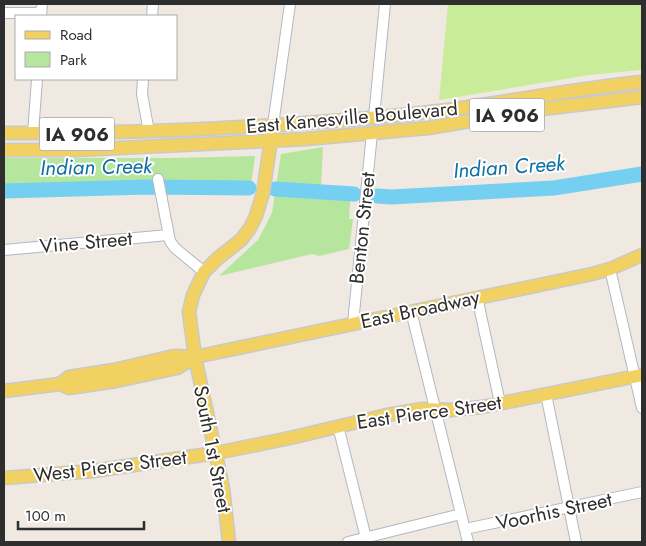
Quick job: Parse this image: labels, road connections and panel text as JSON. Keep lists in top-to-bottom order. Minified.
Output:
{"streets":{"main road":["IA 906","East Kanesville Boulevard","East Broadway","East Pierce Street","South 1st Street","West Pierce Street"],"street":["Benton Street","Vine Street","Voorhis Street"]},"crossings":[["IA 906","East Kanesville Boulevard"],["East Kanesville Boulevard","Benton Street"],["Benton Street","East Broadway"],["East Broadway","South 1st Street"],["East Pierce Street","South 1st Street"],["East Pierce Street","West Pierce Street"],["South 1st Street","West Pierce Street"]],"water":["Indian Creek"],"legend":["Road","Park"],"scale_bar":"100 m"}
